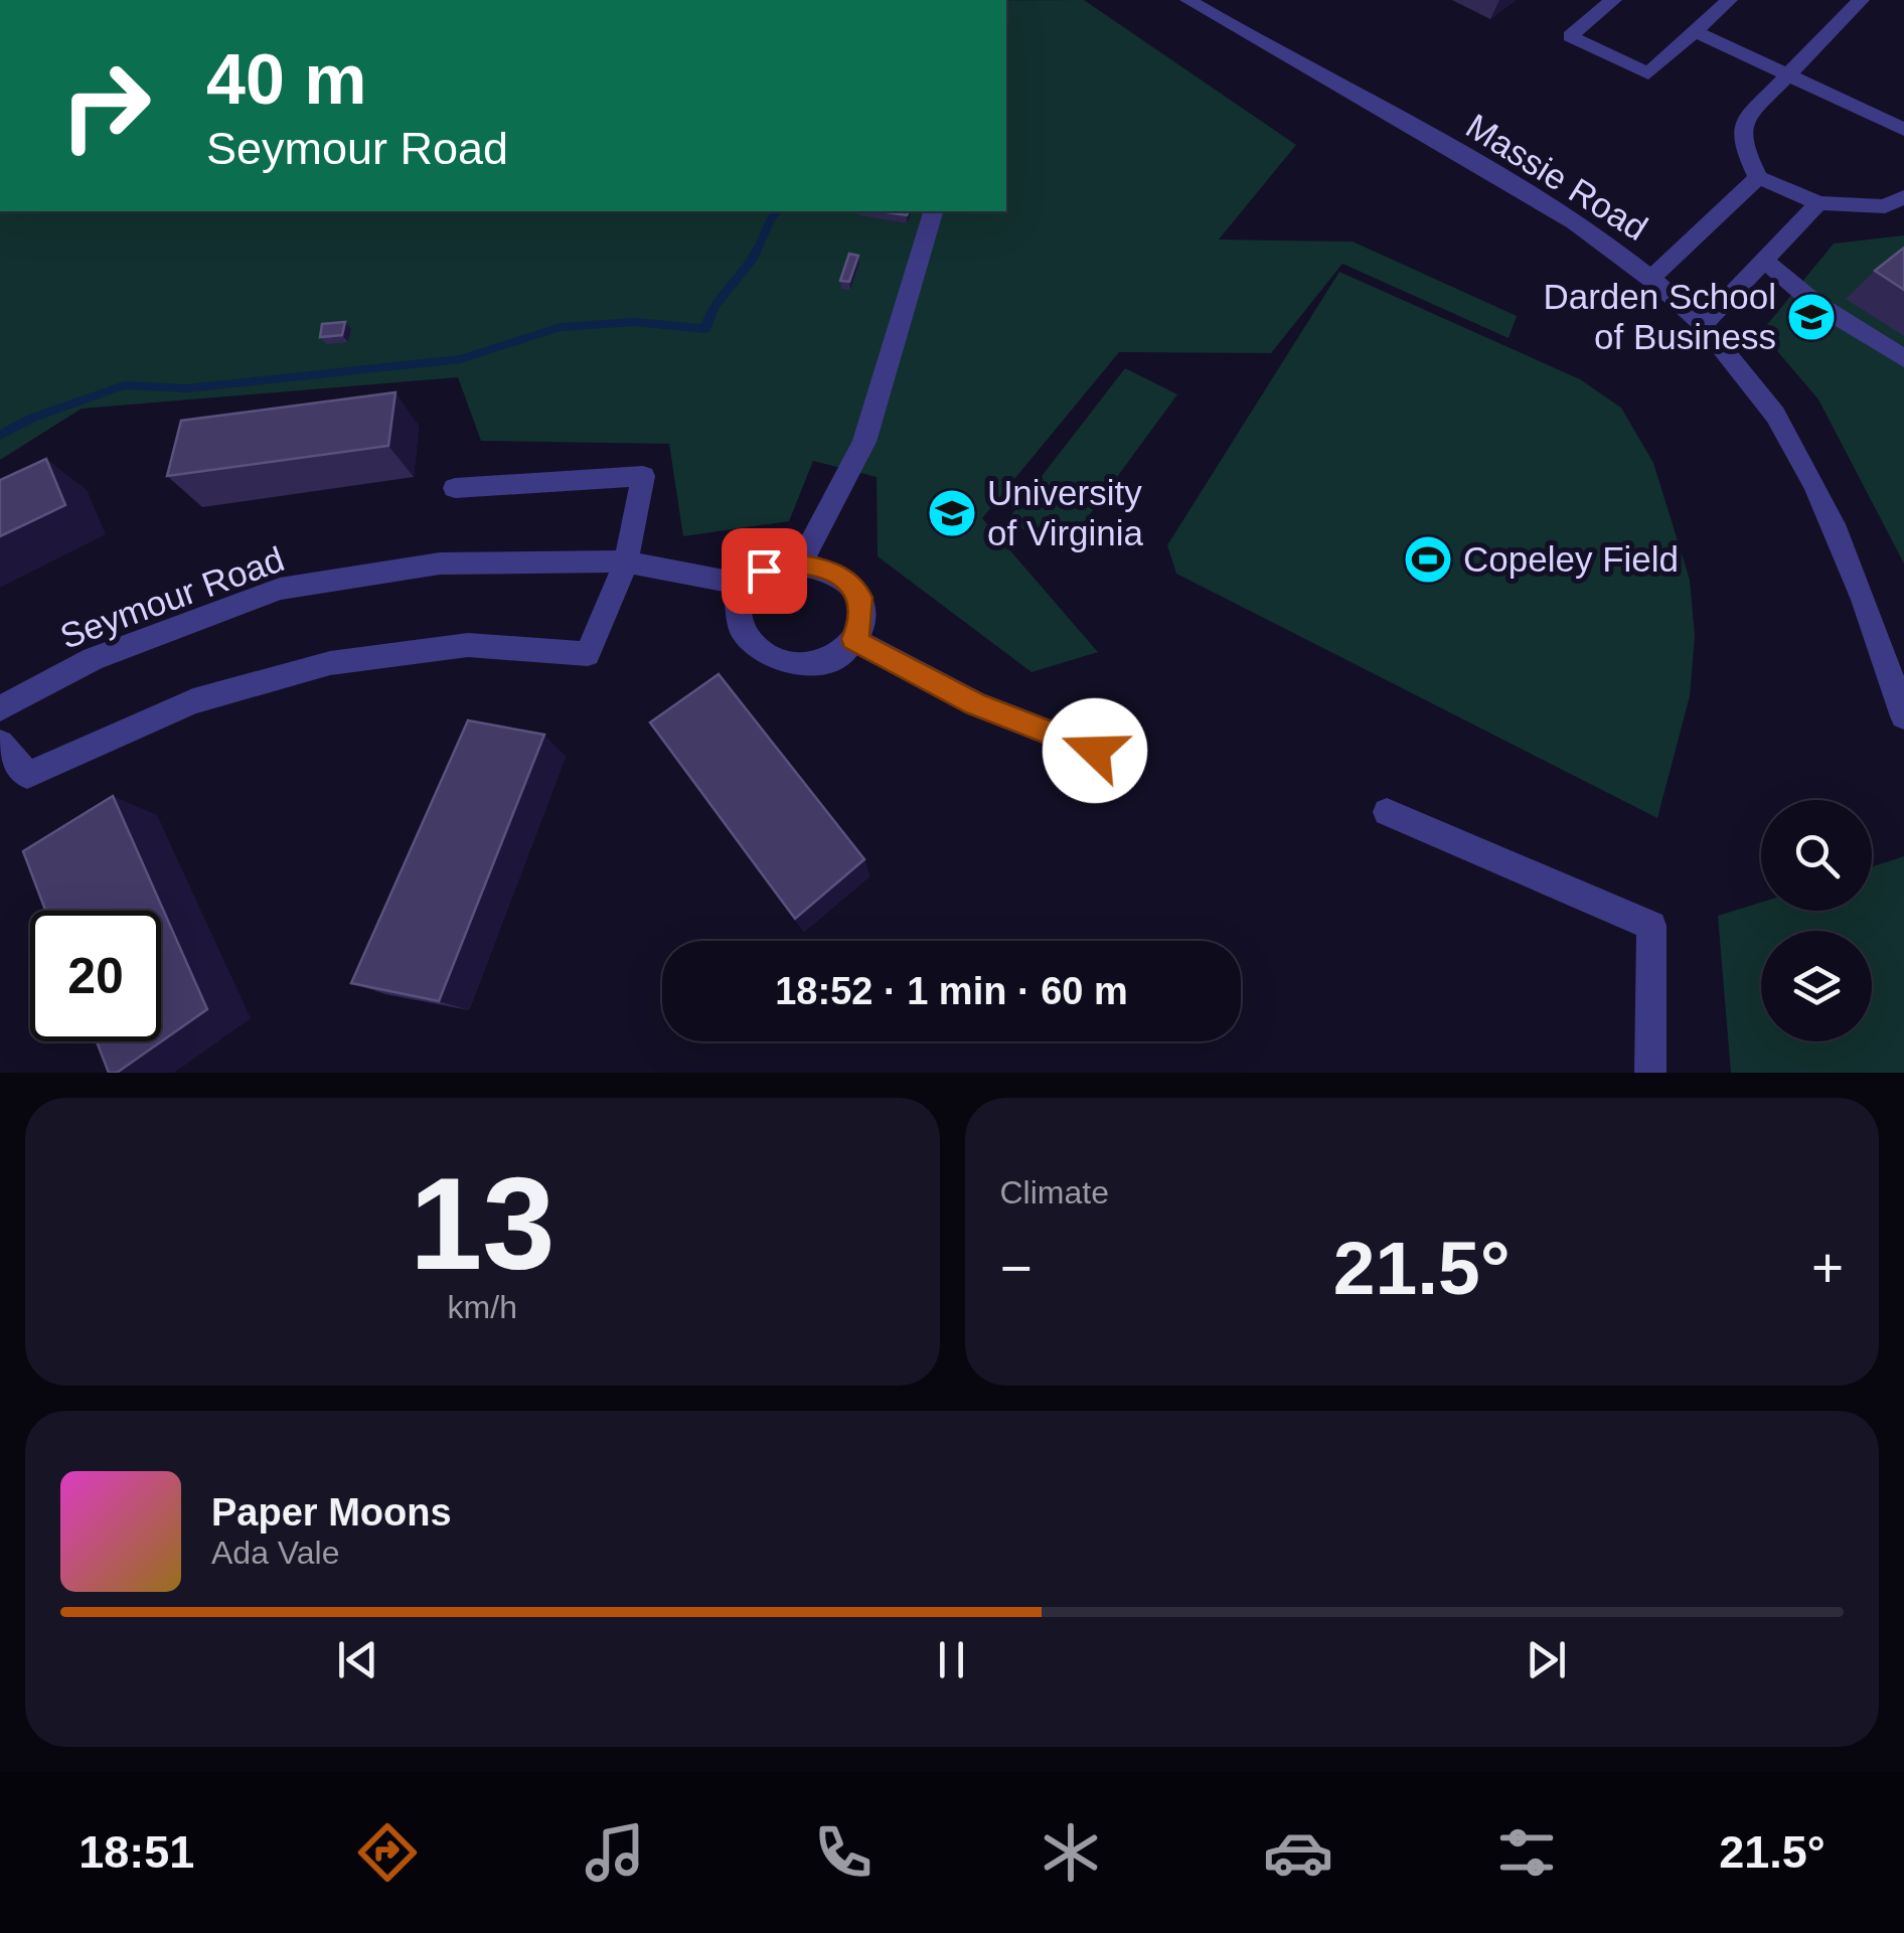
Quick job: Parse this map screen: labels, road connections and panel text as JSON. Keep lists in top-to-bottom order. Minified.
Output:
{"streets":{"street":["Massie Road","Seymour Road"]},"places":{"school or university":["Darden School of Business","University of Virginia"],"sports":["Copeley Field"]},"page":{"turn":["40 m","Seymour Road"],"limit":"20","trip":"18:52 · 1 min · 60 m","tile":[["13","km/h"],"Climate"],"heat":["−","21.5°","+"],"song":["Paper Moons","Ada Vale"],"tabs":["18:51","21.5°"]}}
